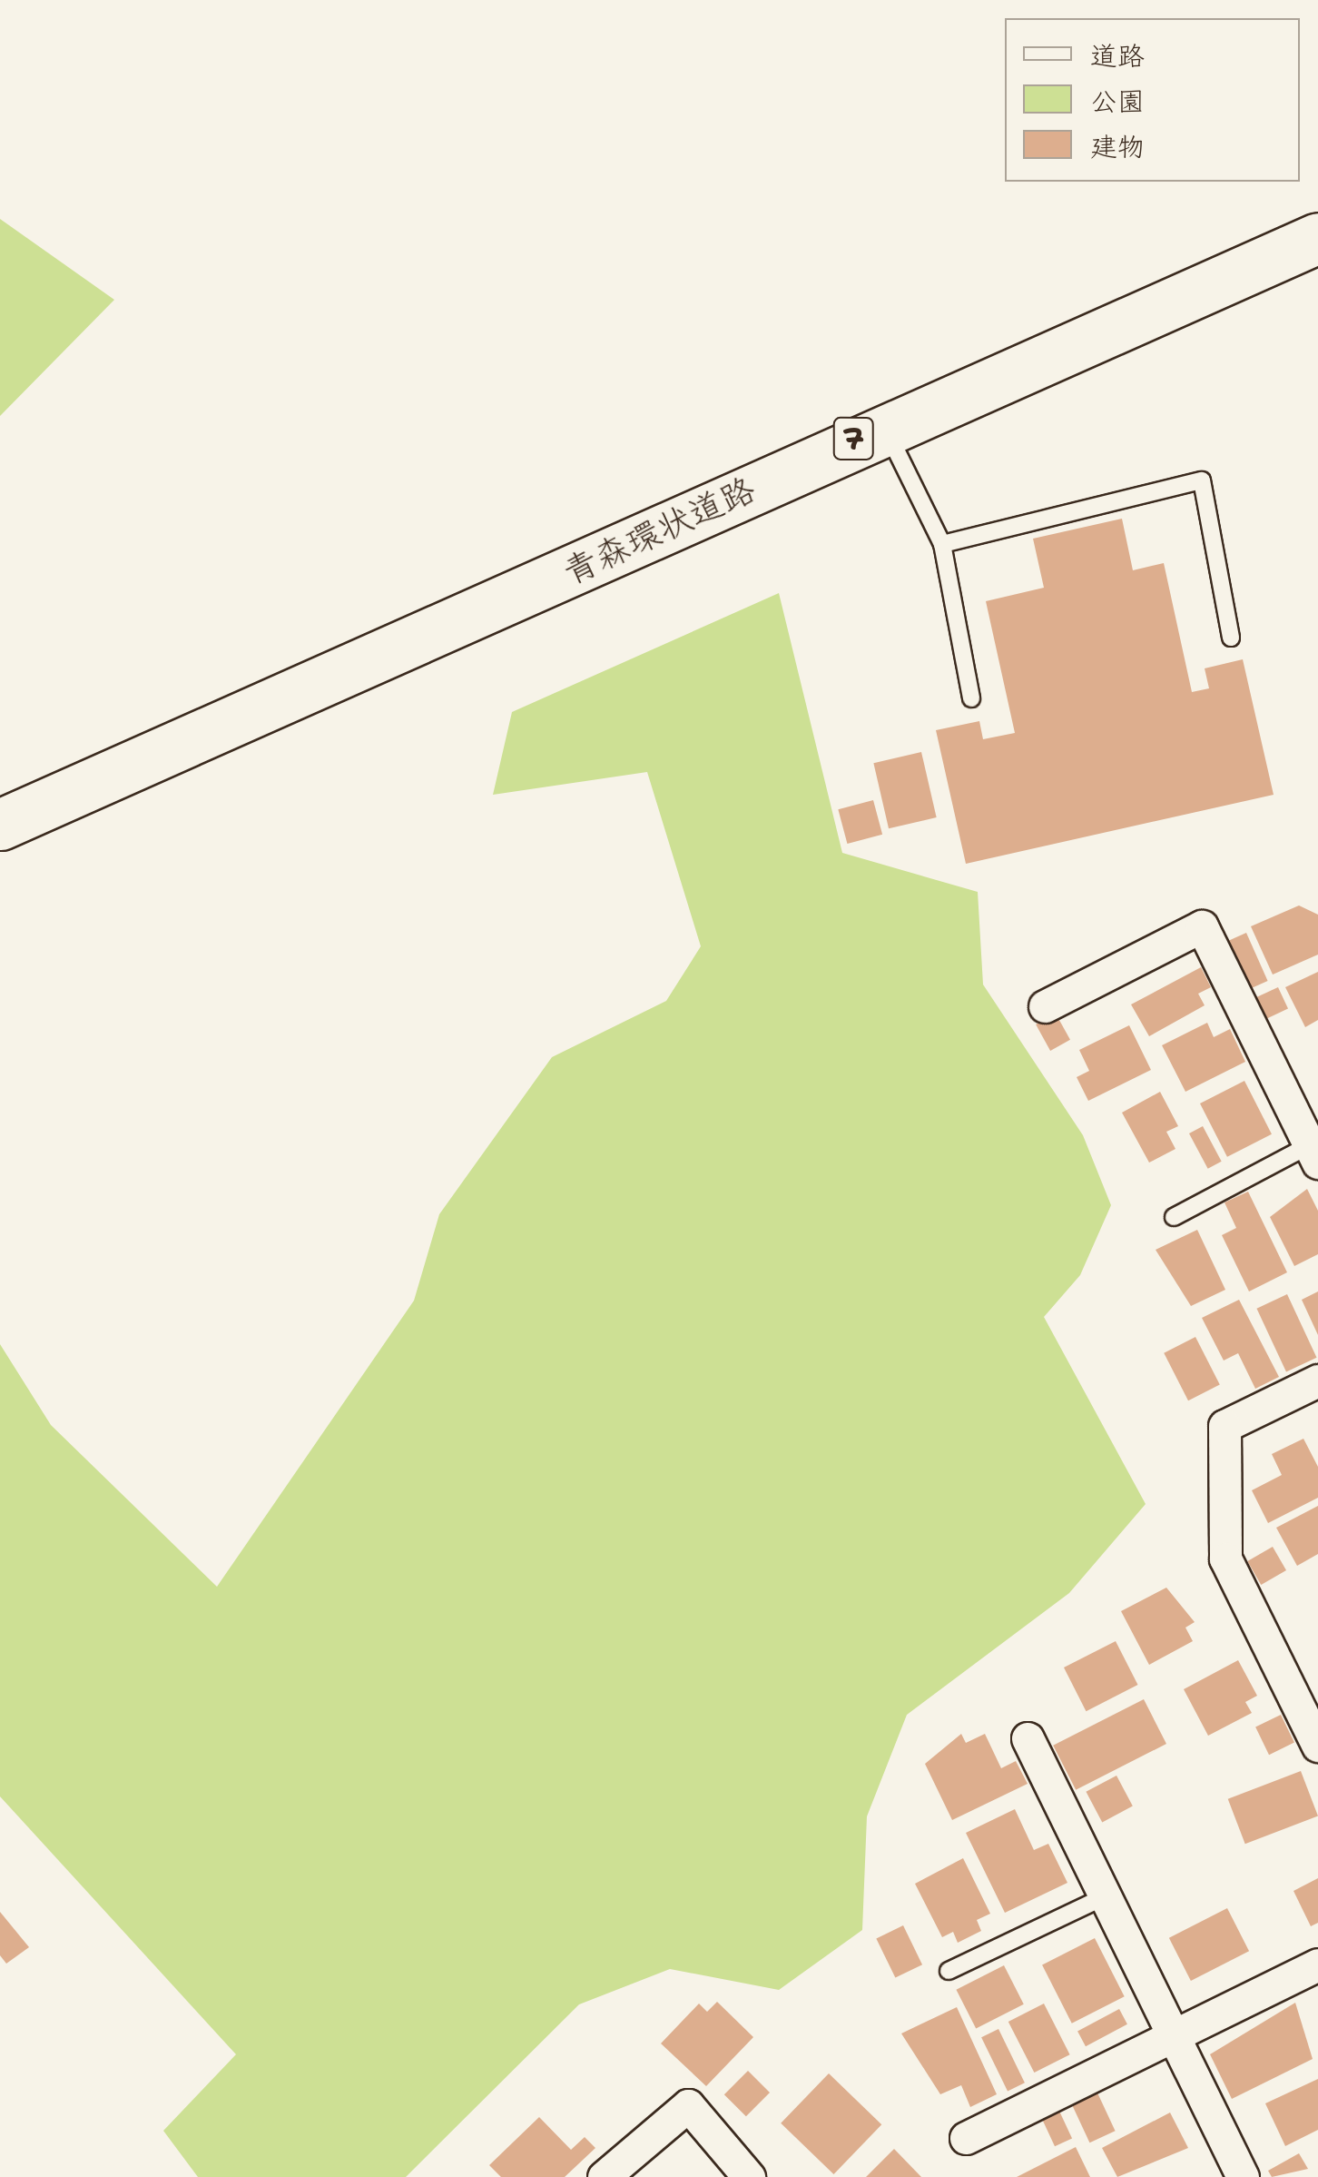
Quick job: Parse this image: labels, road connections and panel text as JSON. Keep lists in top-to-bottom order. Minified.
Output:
{"streets":{"highway":["7","青森環状道路"]},"legend":["道路","公園","建物"]}
